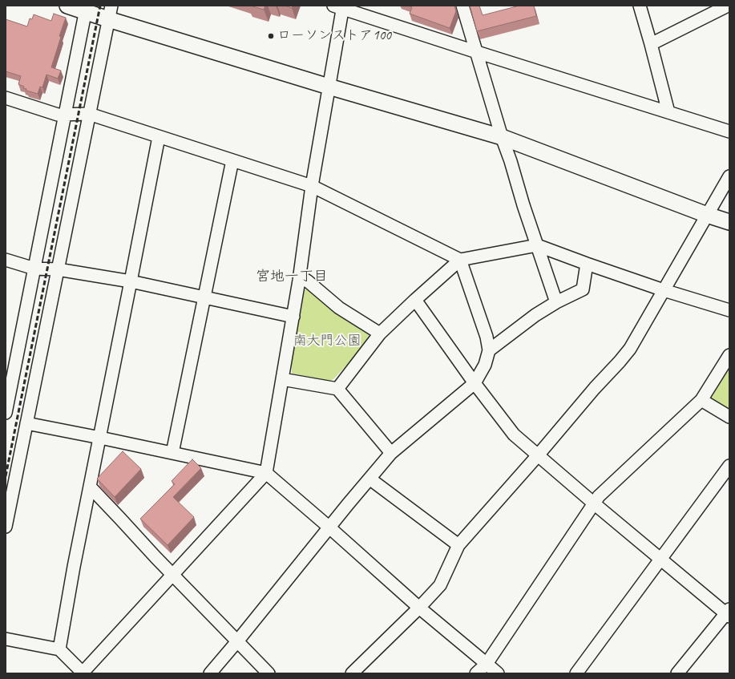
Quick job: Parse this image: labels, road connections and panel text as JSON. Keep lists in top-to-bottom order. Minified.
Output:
{"districts":["宮地一丁目"],"parks":["南大門公園"],"places":["ローソンストア100"]}
